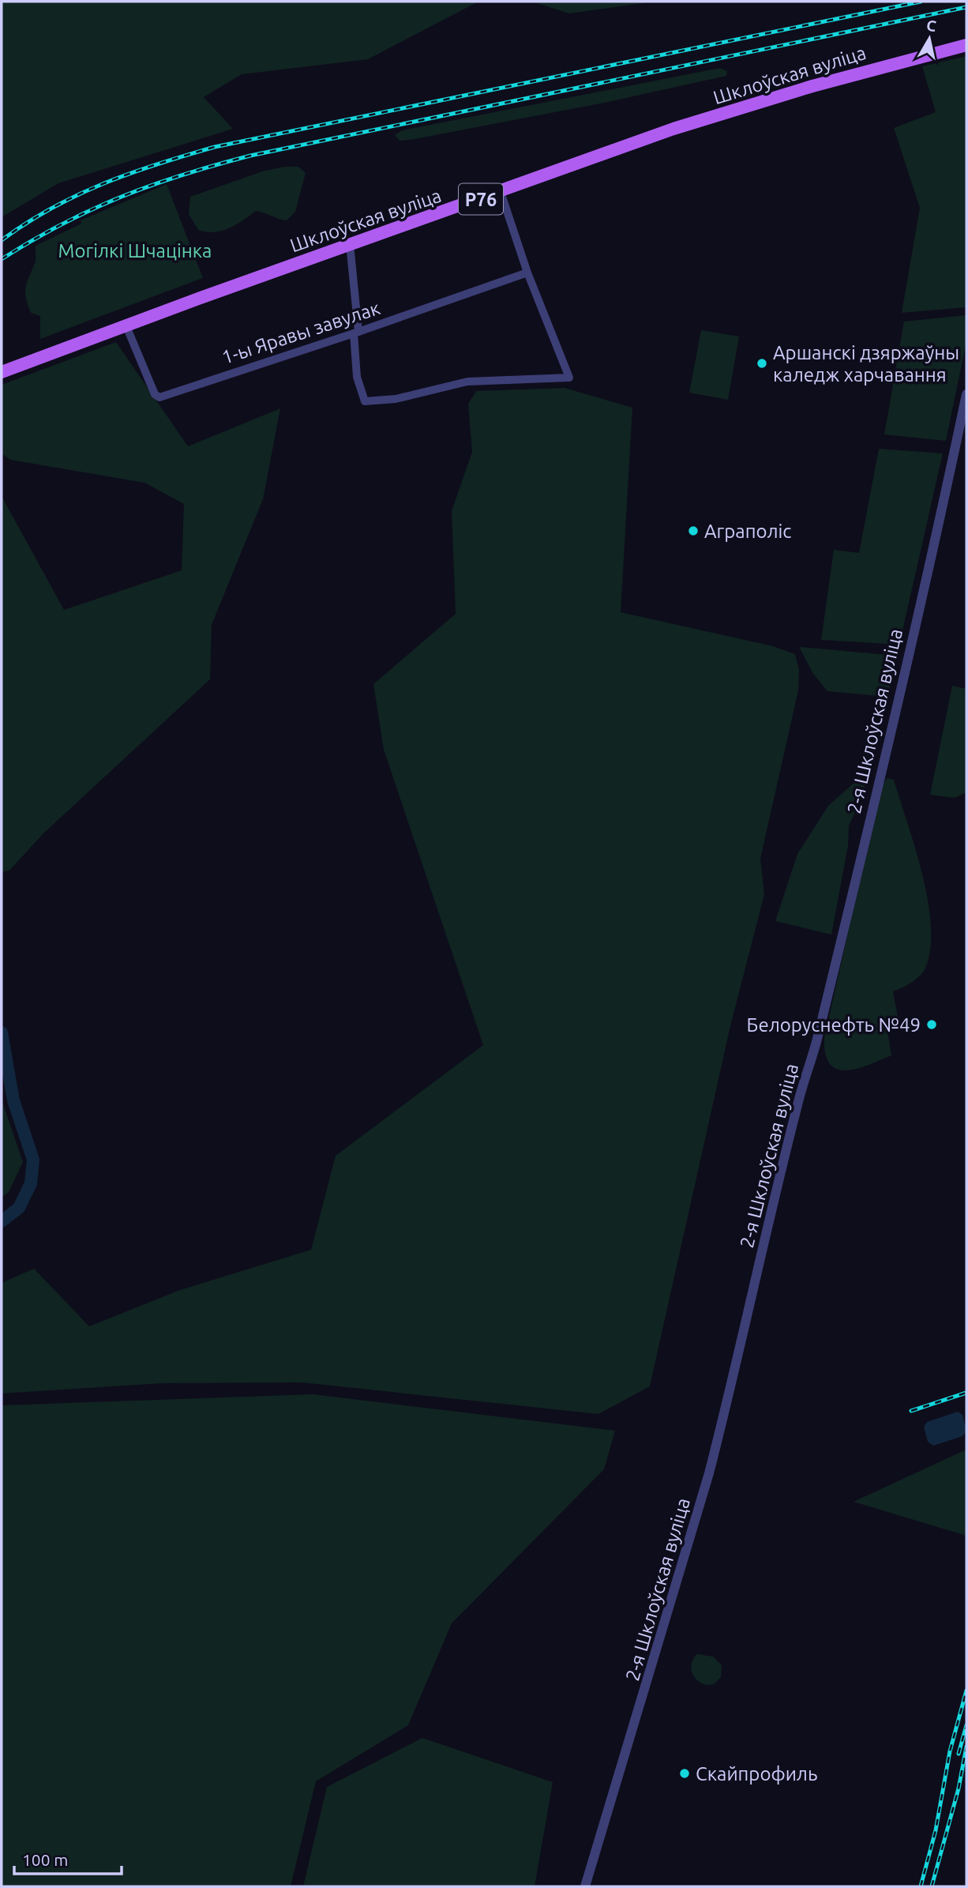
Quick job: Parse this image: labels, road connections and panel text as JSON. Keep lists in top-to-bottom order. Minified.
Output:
{"streets":{"main road":["Шклоўская вуліца","Р76"],"street":["1-ы Яравы завулак","2-я Шклоўская вуліца"]},"crossings":[["Шклоўская вуліца","1-ы Яравы завулак"]],"parks":["Могілкі Шчацінка"],"places":["Аршанскі дзяржаўны каледж харчавання","Аграполіс","Белоруснефть №49","Скайпрофиль"],"scale_bar":"100 m","north":"top"}
